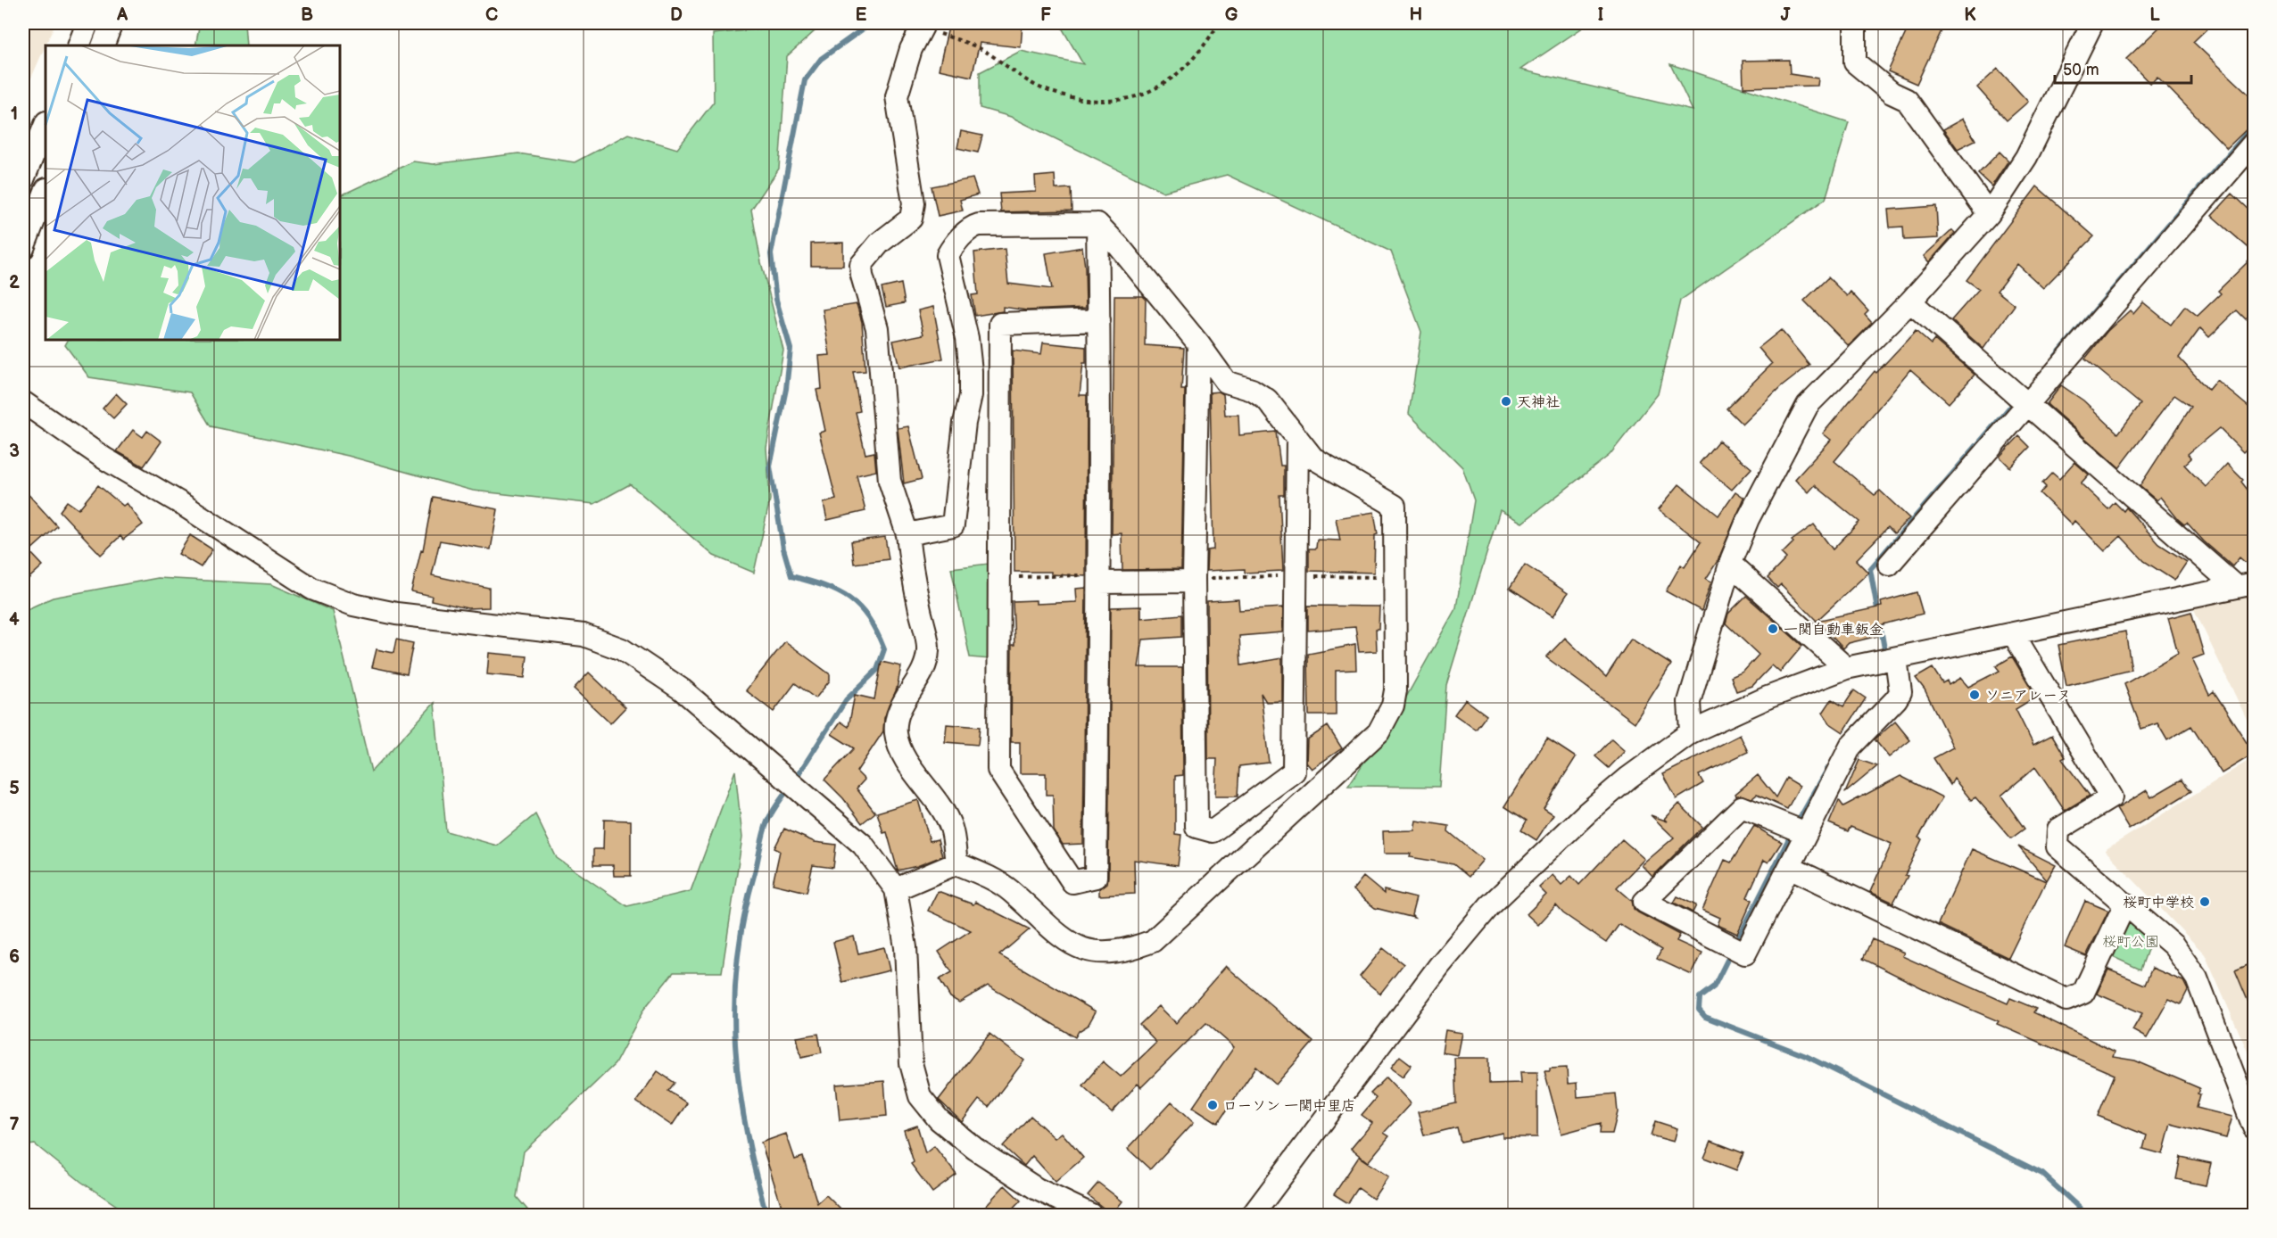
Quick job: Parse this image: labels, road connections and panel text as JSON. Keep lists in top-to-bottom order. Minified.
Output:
{"parks":["桜町公園"],"places":["天神社","一関自動車鈑金","ソニアレーヌ","桜町中学校","ローソン 一関中里店"],"scale_bar":"50 m","grid":{"columns":["A","B","C","D","E","F","G","H","I","J","K","L"],"rows":["1","2","3","4","5","6","7"]}}
